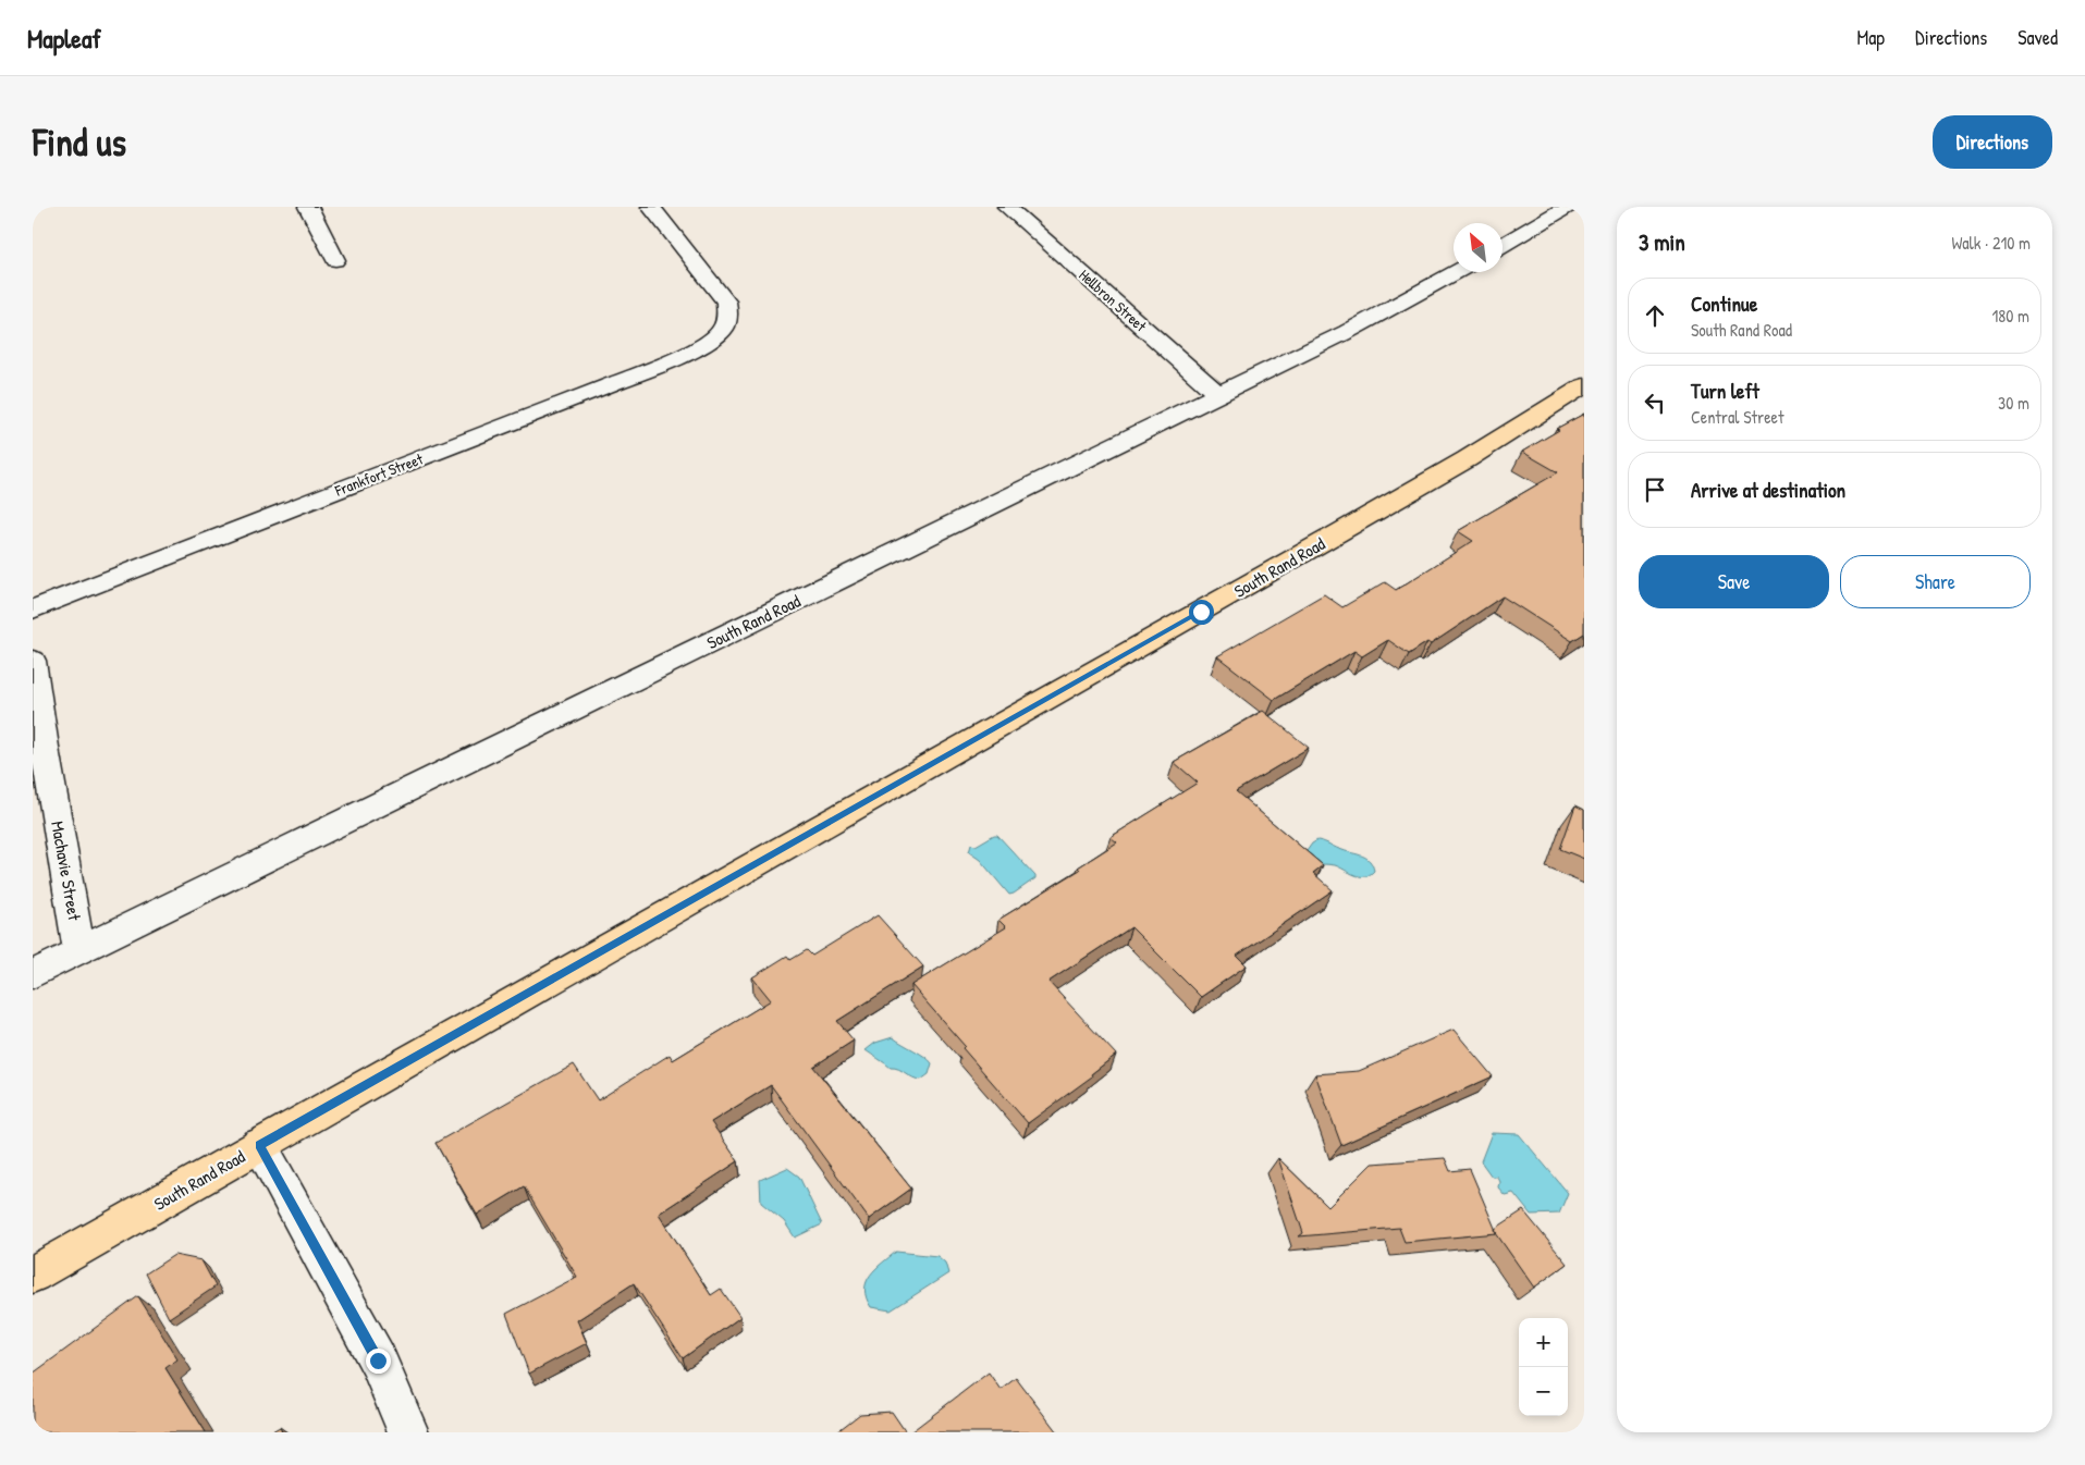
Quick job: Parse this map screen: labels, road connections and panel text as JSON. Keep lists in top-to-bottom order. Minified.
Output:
{"streets":{"main road":["South Rand Road"],"street":["Hellbron Street","Frankfort Street","Machavie Street"]},"crossings":[["Hellbron Street","South Rand Road"],["South Rand Road","Machavie Street"]],"north":"top left","page":{"header":"Mapleaf","nav":["Map","Directions","Saved"],"buttons":["Directions",["Save","Share"]],"title":"Find us","heading":["3 min","Walk · 210 m"],"list":[["Continue","South Rand Road","180 m"],["Turn left","Central Street","30 m"],"Arrive at destination"],"map_buttons":["+","−"]}}
